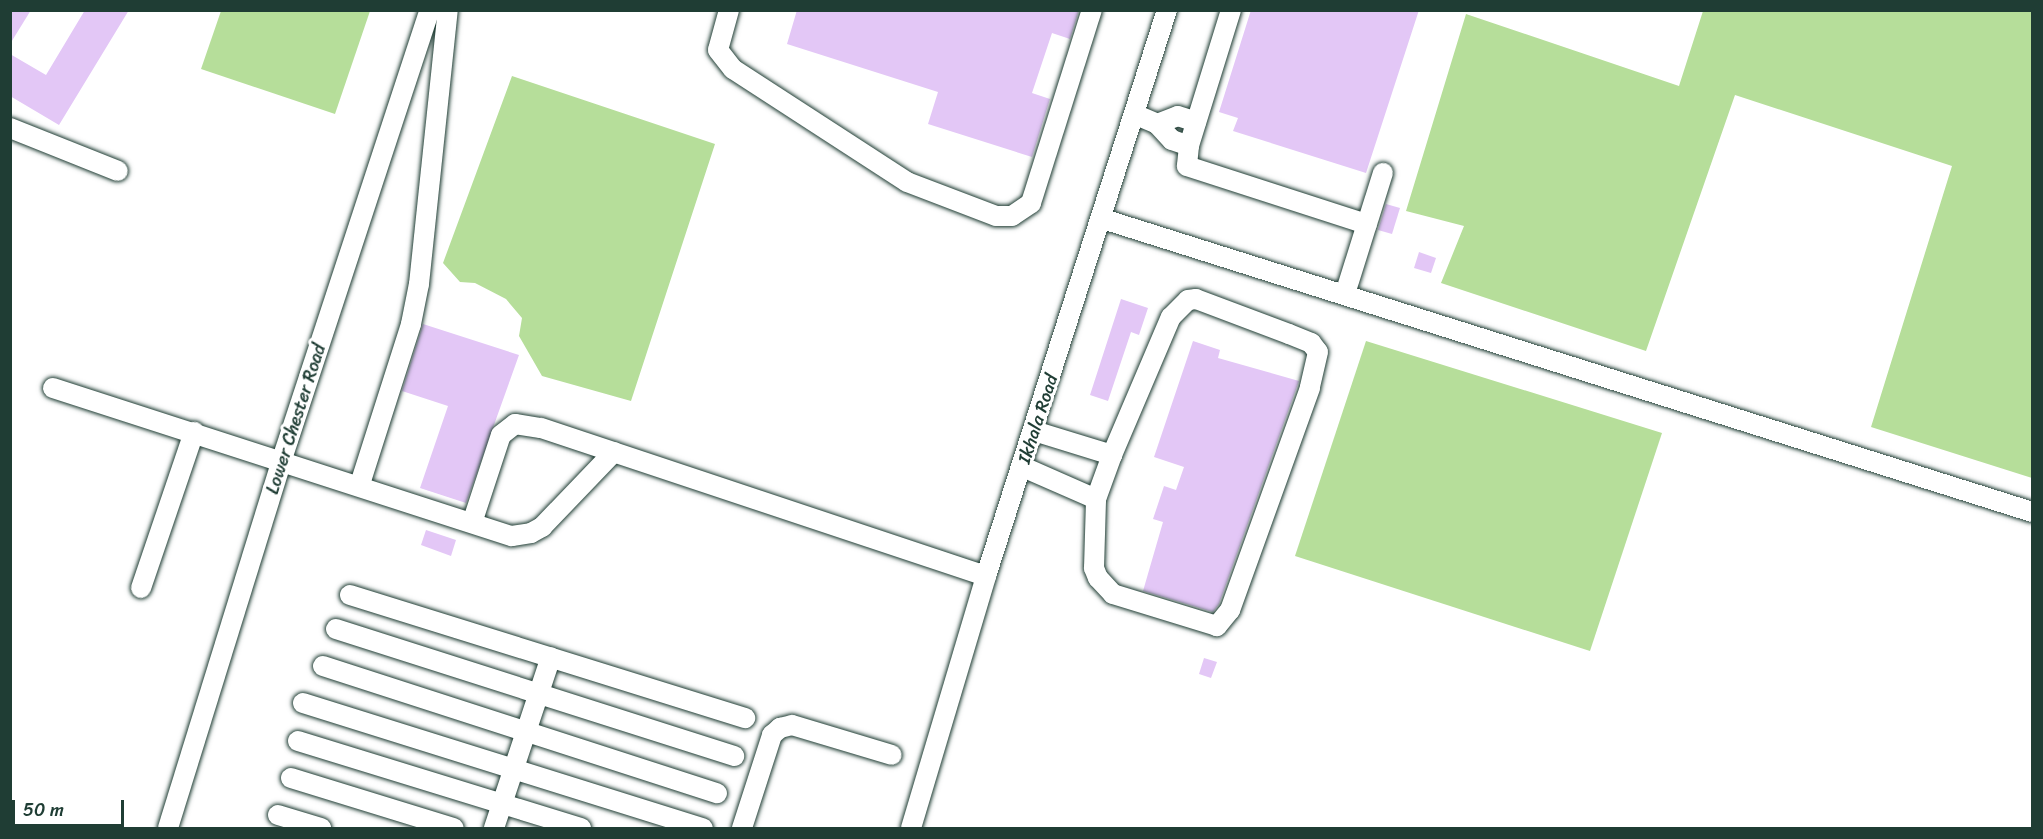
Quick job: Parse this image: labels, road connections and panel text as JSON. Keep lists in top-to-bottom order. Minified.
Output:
{"streets":{"street":["Lower Chester Road","Ikhala Road"]},"scale_bar":"50 m"}
